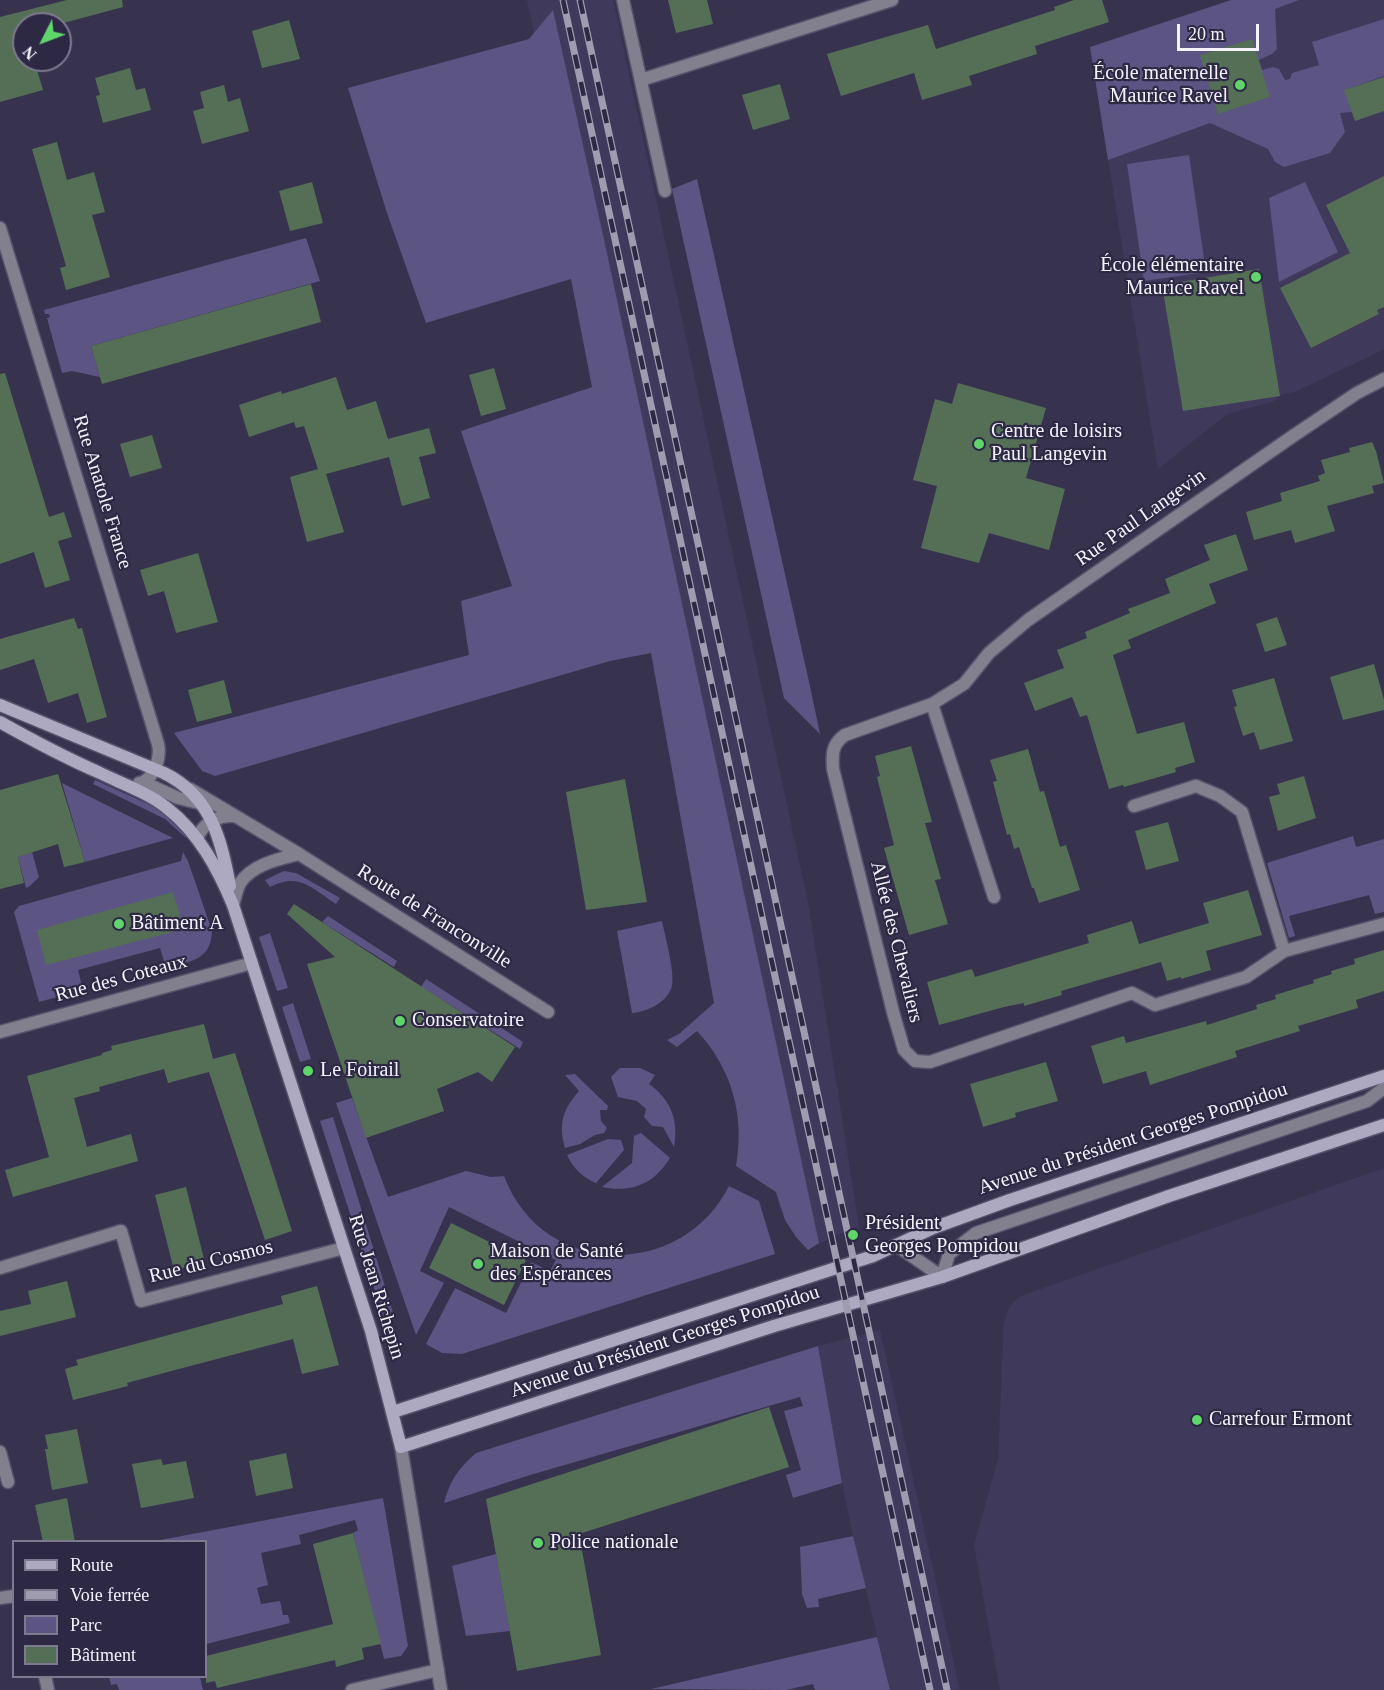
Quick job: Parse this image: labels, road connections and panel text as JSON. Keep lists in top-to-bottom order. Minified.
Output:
{"streets":{"main road":["Route de Franconville","Avenue du Président Georges Pompidou","Rue Jean Richepin"],"street":["Rue Anatole France","Rue Paul Langevin","Allée des Chevaliers","Rue des Coteaux","Rue du Cosmos"]},"crossings":[["Rue Anatole France","Route de Franconville"],["Rue Paul Langevin","Allée des Chevaliers"],["Route de Franconville","Rue Jean Richepin"],["Rue des Coteaux","Rue Jean Richepin"],["Avenue du Président Georges Pompidou","Rue Jean Richepin"],["Rue du Cosmos","Rue Jean Richepin"]],"places":["École maternelle Maurice Ravel","École élémentaire Maurice Ravel","Centre de loisirs Paul Langevin","Bâtiment A","Conservatoire","Le Foirail","Président Georges Pompidou","Maison de Santé des Espérances","Carrefour Ermont","Police nationale"],"legend":["Route","Voie ferrée","Parc","Bâtiment"],"scale_bar":"20 m","north":"bottom left"}
